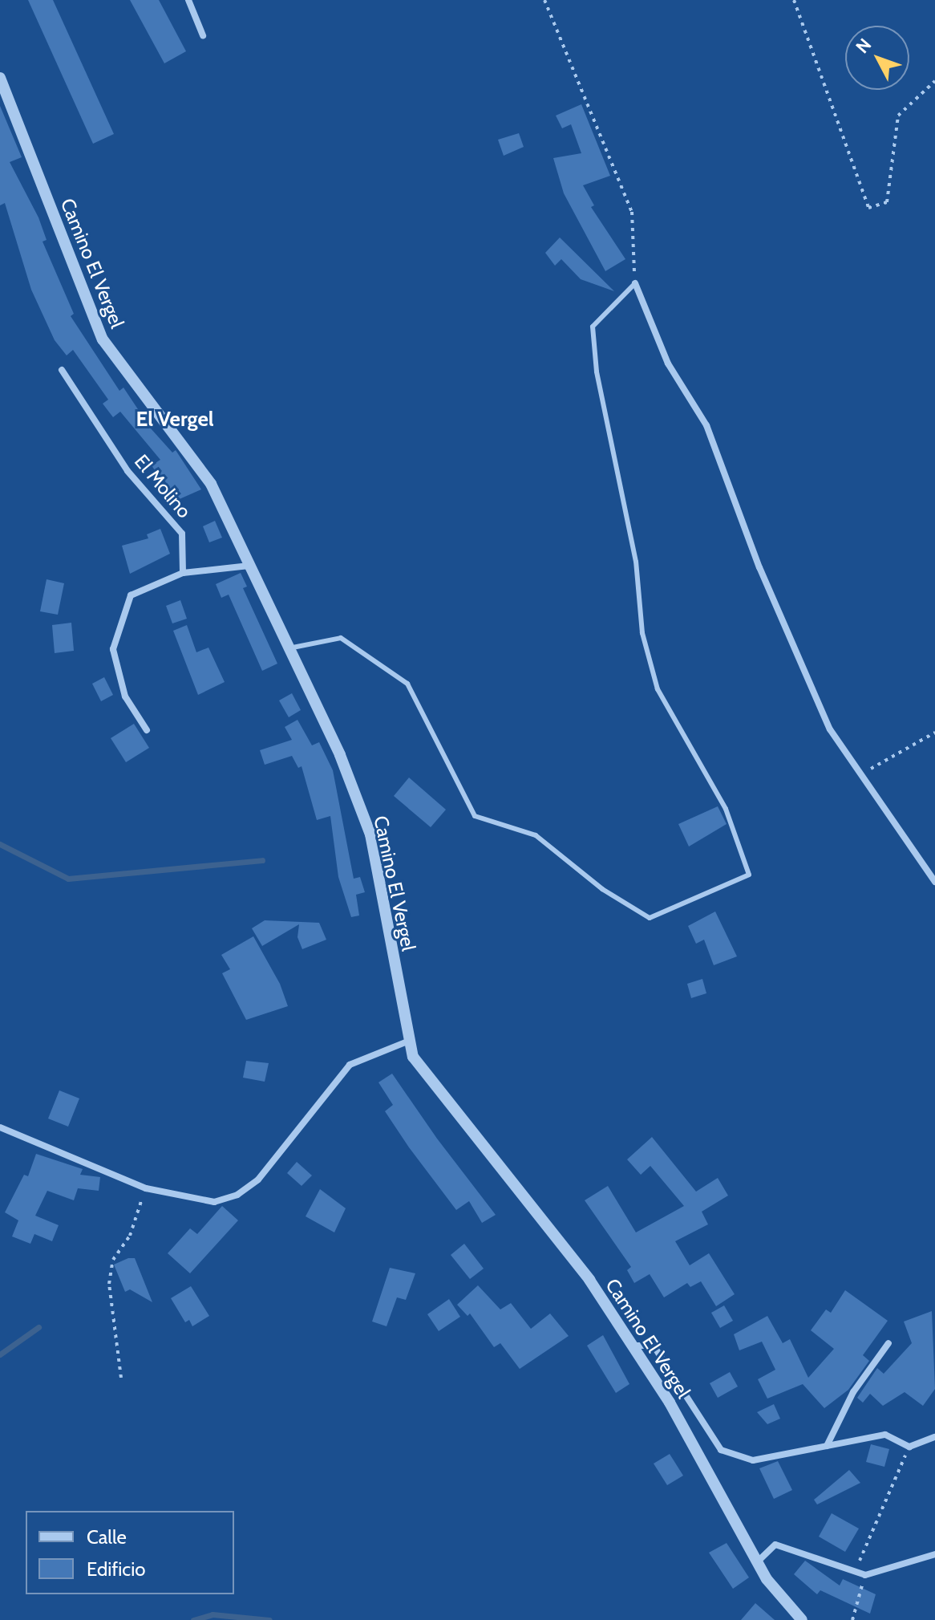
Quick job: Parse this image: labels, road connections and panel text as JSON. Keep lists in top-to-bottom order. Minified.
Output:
{"streets":{"street":["Camino El Vergel","El Molino"]},"districts":["El Vergel"],"legend":["Calle","Edificio"],"north":"top left"}
